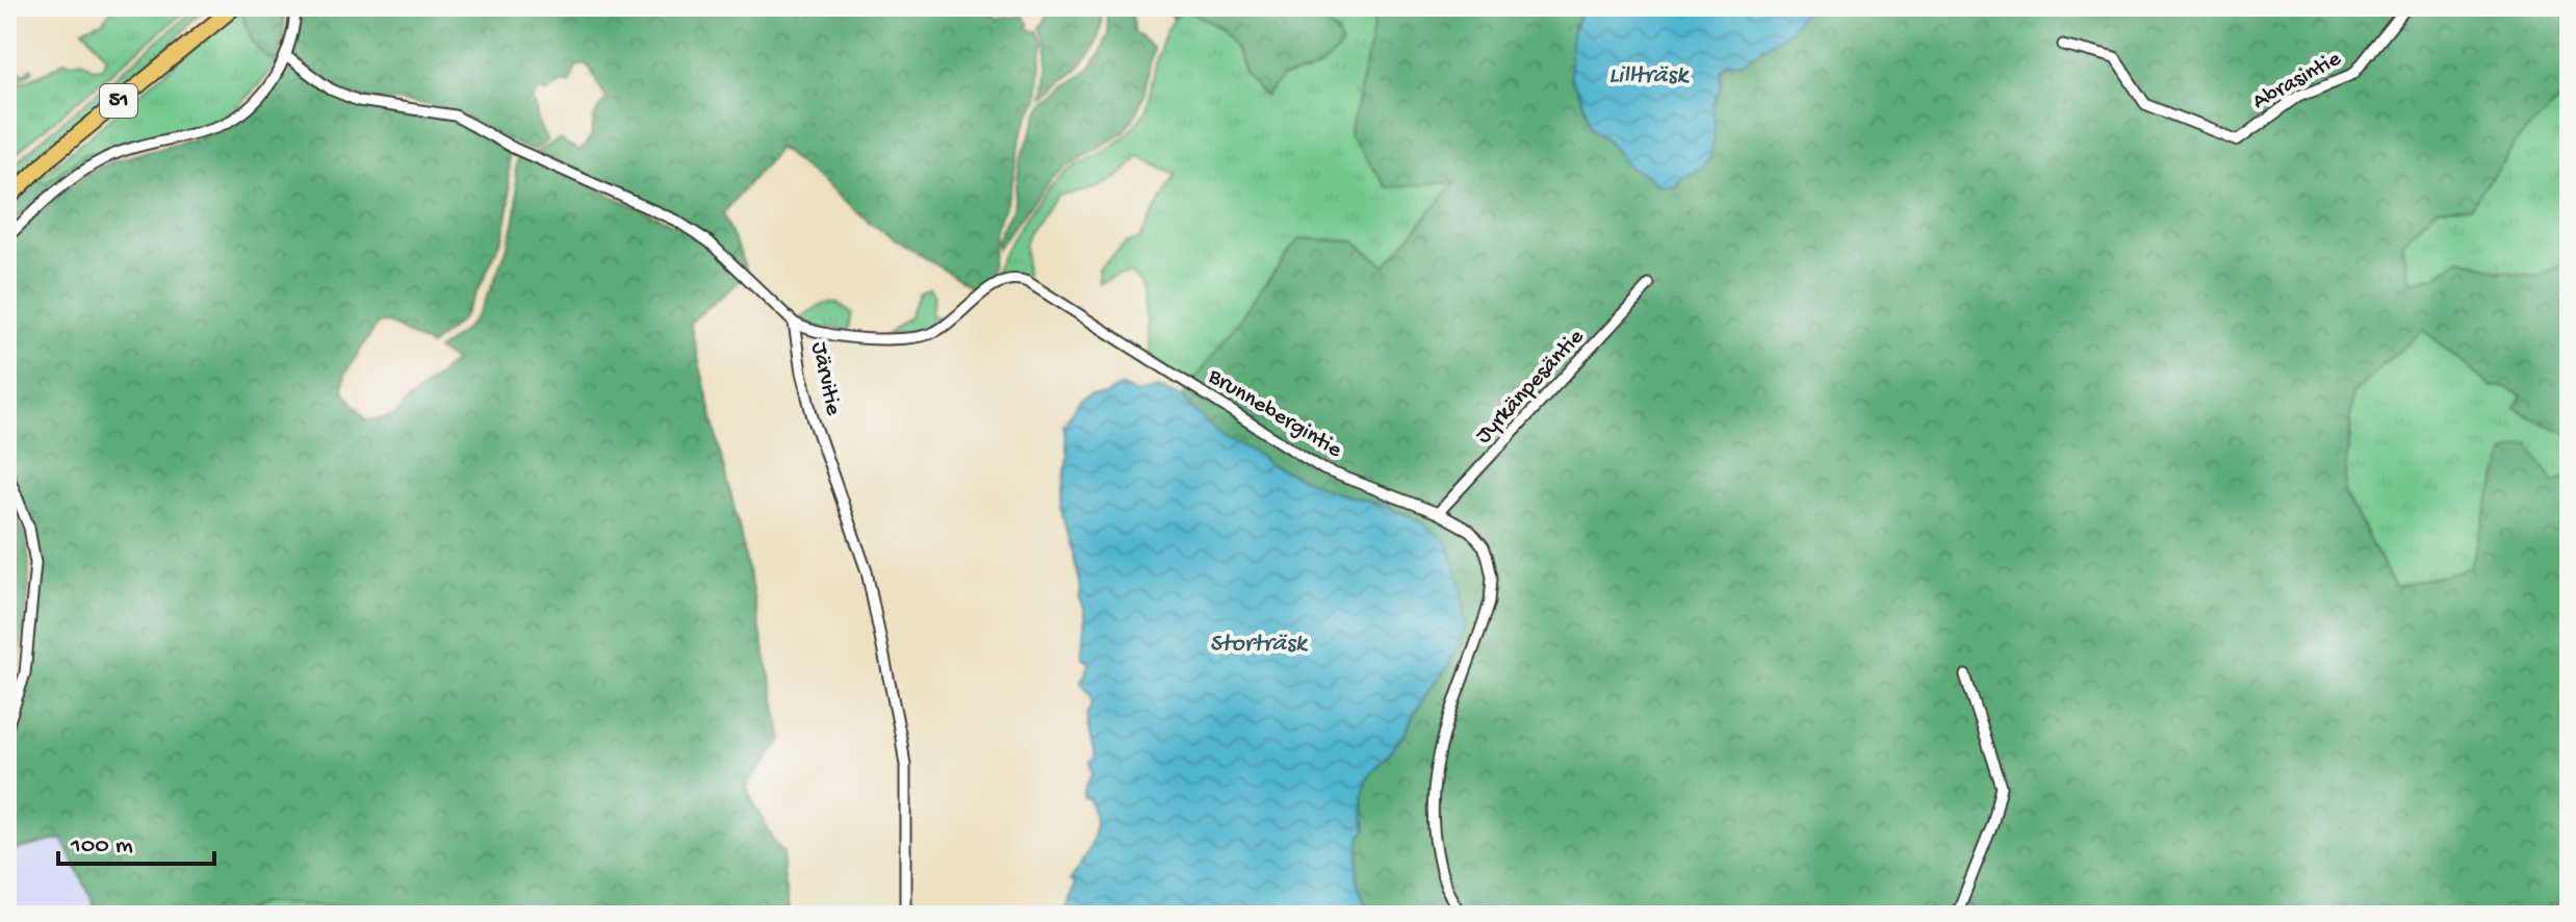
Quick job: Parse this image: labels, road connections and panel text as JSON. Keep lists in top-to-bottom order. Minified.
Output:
{"streets":{"main road":["51"],"street":["Abrasintie","Järvitie","Jyrkänpesäntie","Brunnebergintie"]},"crossings":[["Järvitie","Brunnebergintie"],["Jyrkänpesäntie","Brunnebergintie"]],"water":["Lillträsk","Storträsk"],"scale_bar":"100 m"}
